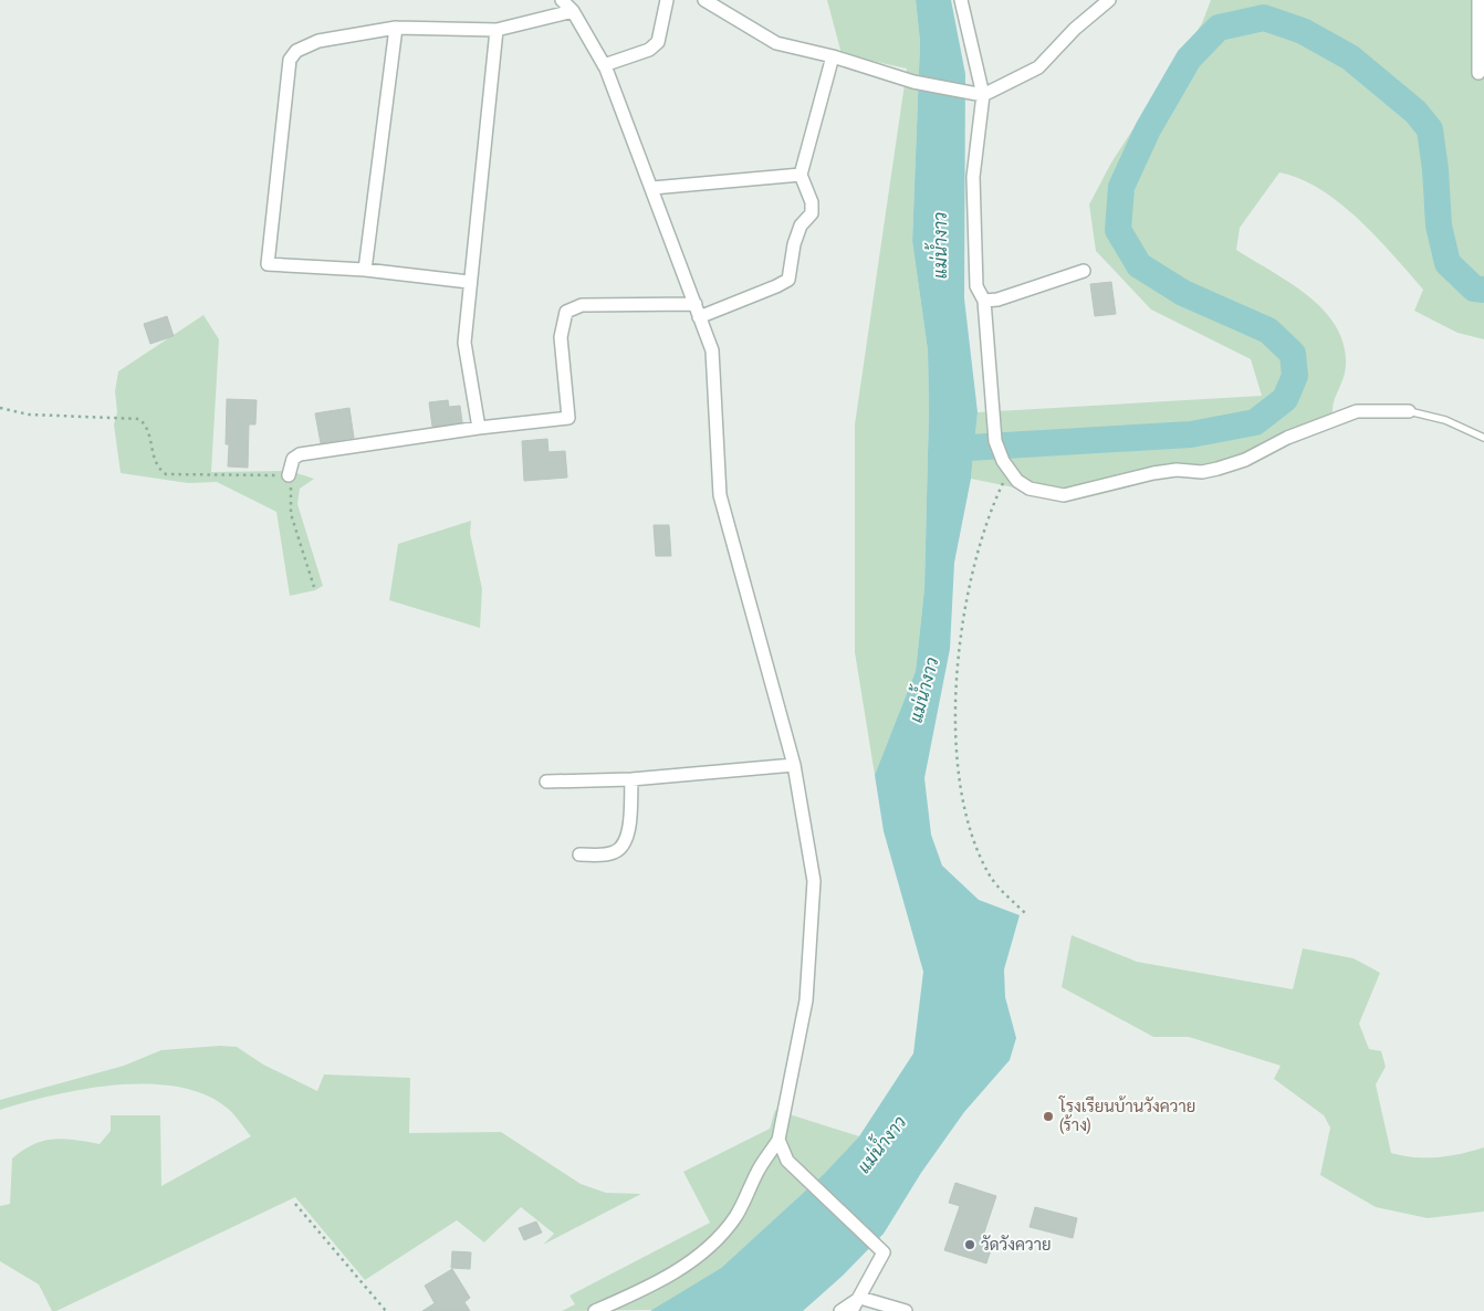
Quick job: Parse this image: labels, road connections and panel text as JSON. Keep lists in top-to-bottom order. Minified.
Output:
{"water":["แม่น้ำงาว"],"places":["โรงเรียนบ้านวังควาย (ร้าง)","วัดวังควาย"]}
